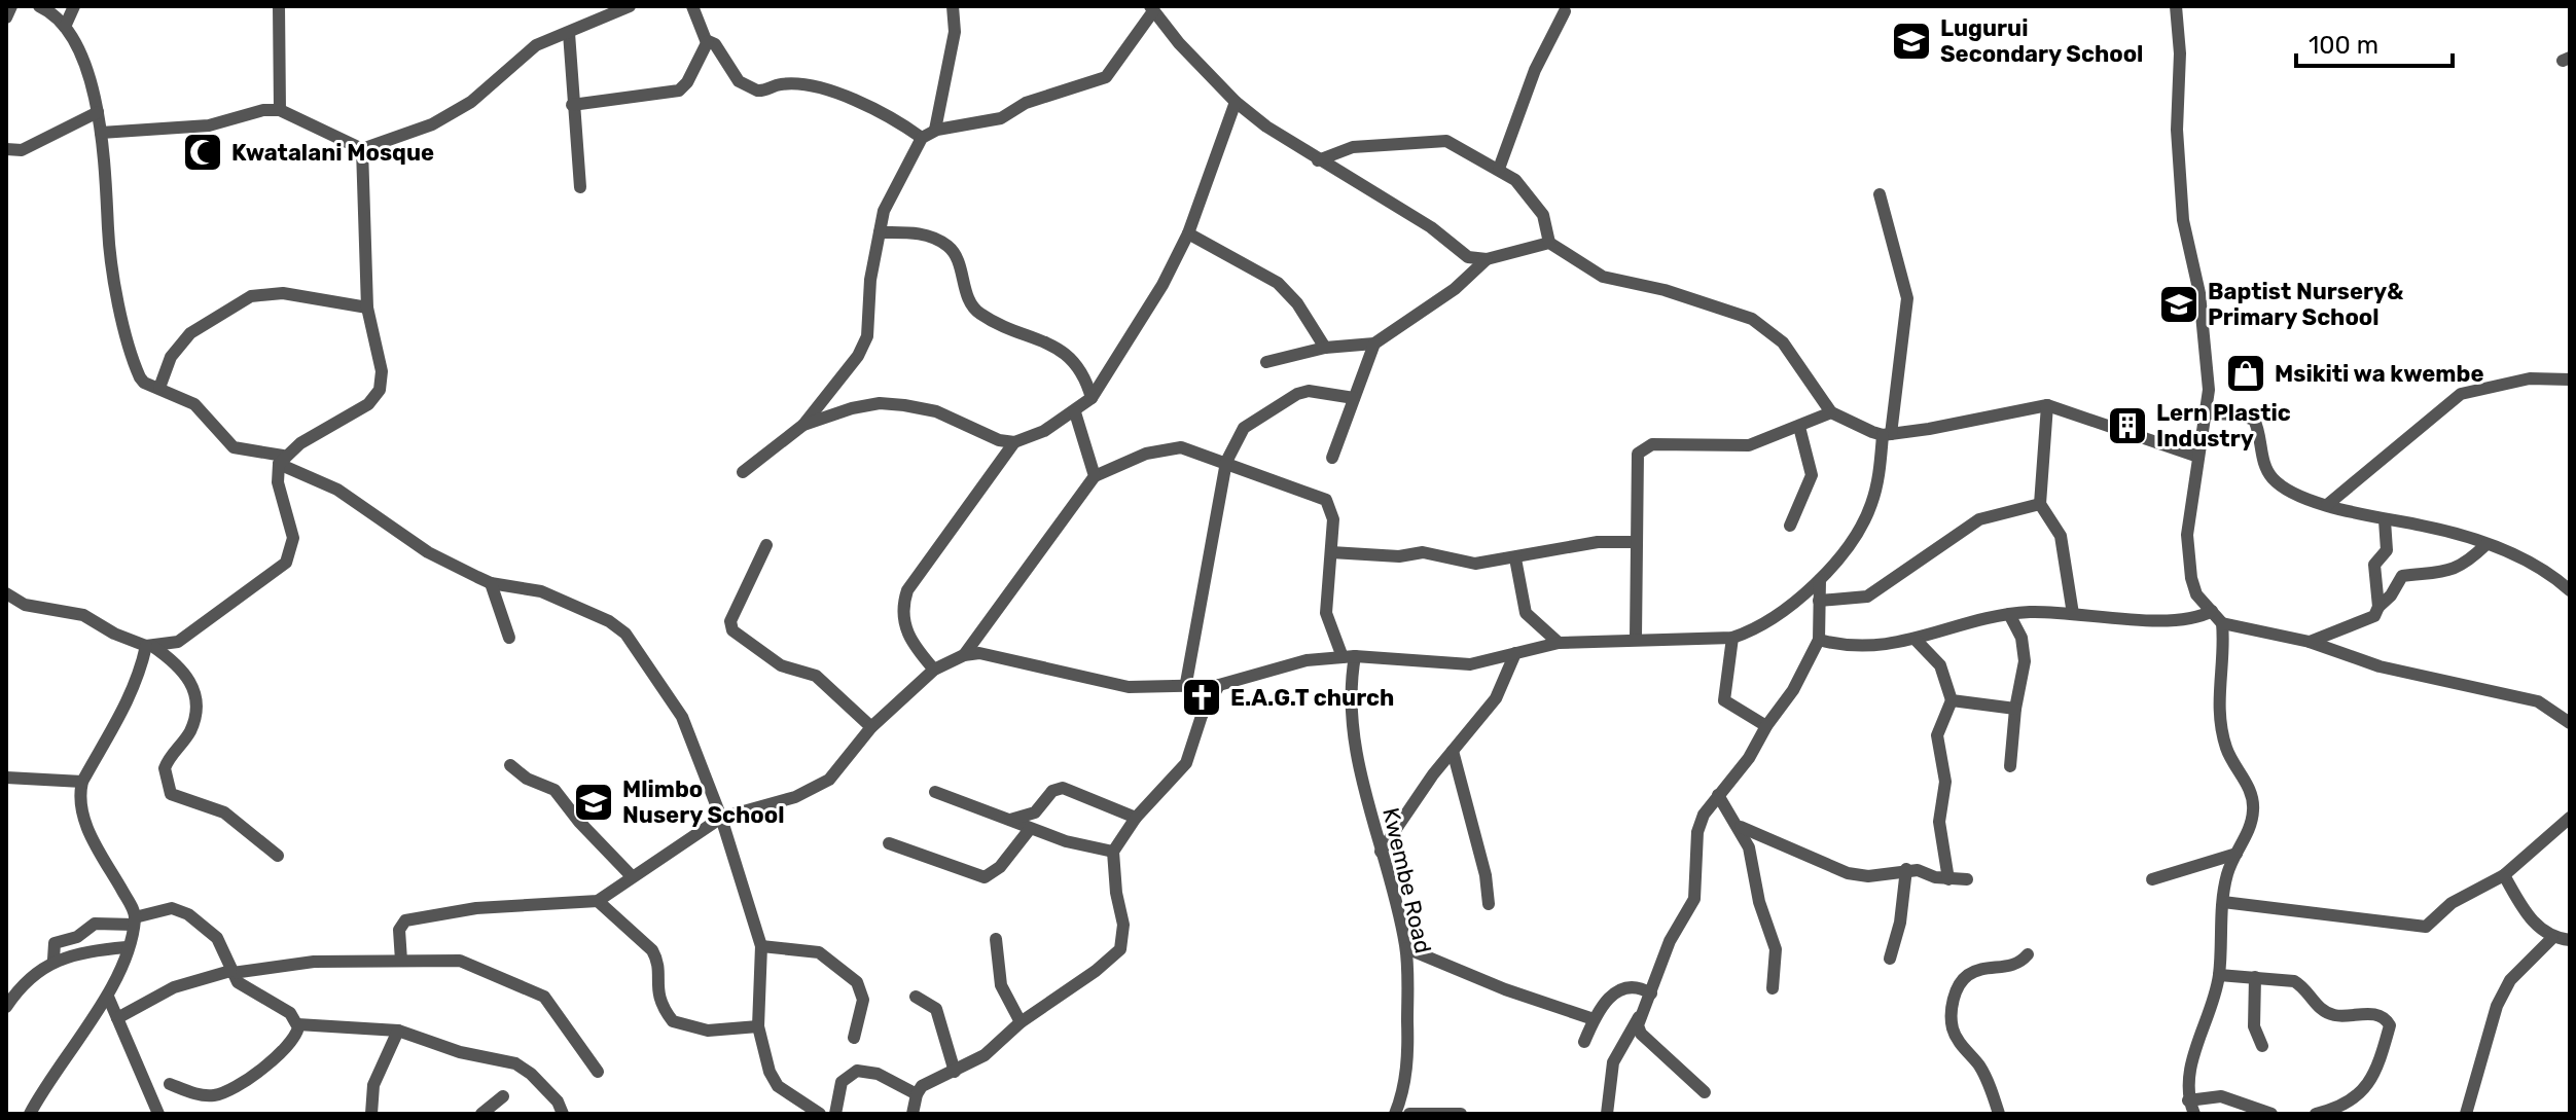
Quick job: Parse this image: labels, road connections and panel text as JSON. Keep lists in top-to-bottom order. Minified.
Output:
{"streets":{"street":["Kwembe Road"]},"places":{"school or university":["Lugurui Secondary School","Baptist Nursery& Primary School","Mlimbo Nusery School"],"mosque":["Kwatalani Mosque"],"shop":["Msikiti wa kwembe"],"building":["Lern Plastic Industry"],"church":["E.A.G.T church"]},"scale_bar":"100 m"}
